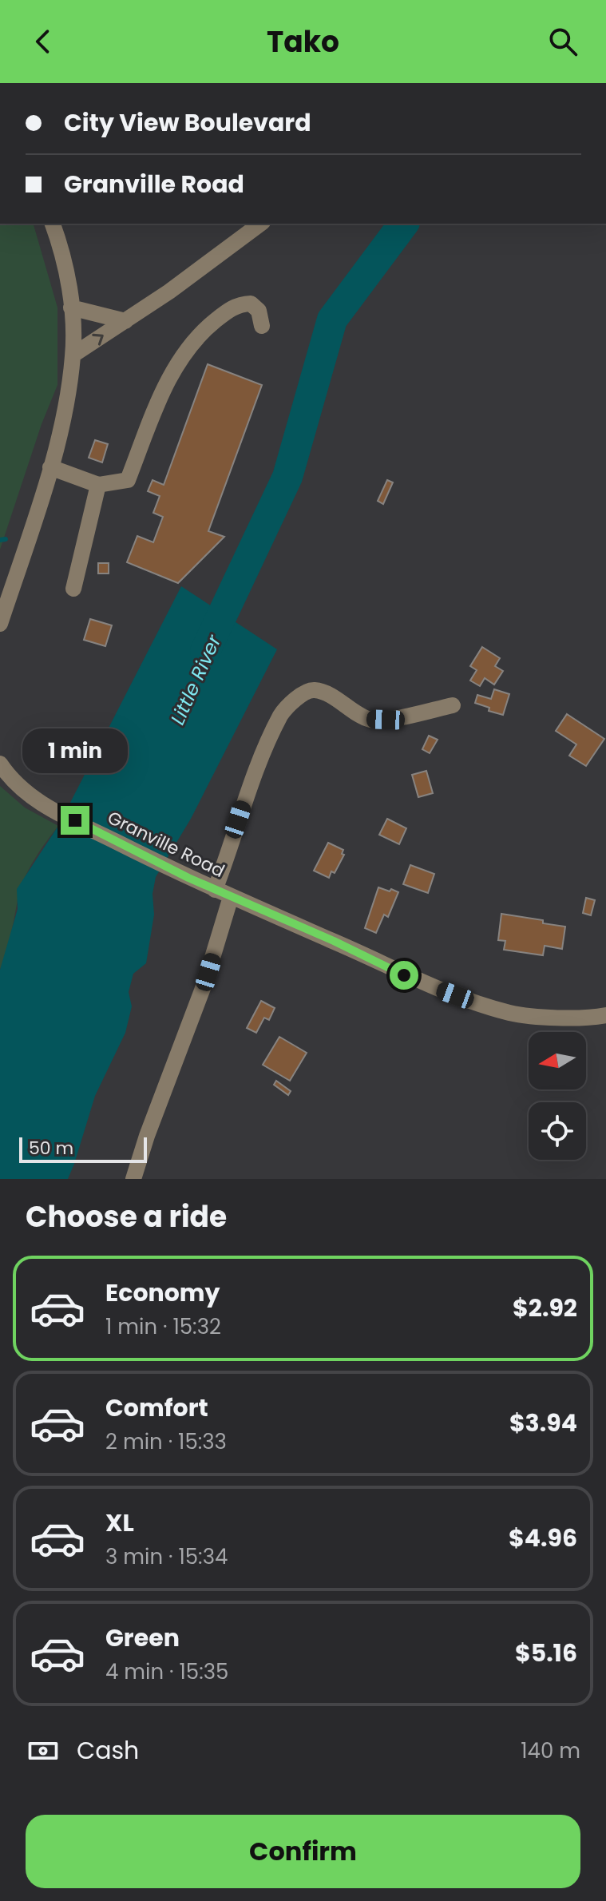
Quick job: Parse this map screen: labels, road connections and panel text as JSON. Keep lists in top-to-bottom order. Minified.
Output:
{"streets":{"street":["Granville Road"]},"water":["Little River"],"scale_bar":"50 m","north":"left","page":{"header":"Tako","banner":["City View Boulevard","Granville Road"],"bubble":"1 min","scale":"50 m","heading":"Choose a ride","list":[{"name":"Economy","note":"1 min · 15:32","value":"$2.92"},{"name":"Comfort","note":"2 min · 15:33","value":"$3.94"},{"name":"XL","note":"3 min · 15:34","value":"$4.96"},{"name":"Green","note":"4 min · 15:35","value":"$5.16"}],"pay":["Cash","140 m"],"buttons":"Confirm"}}
